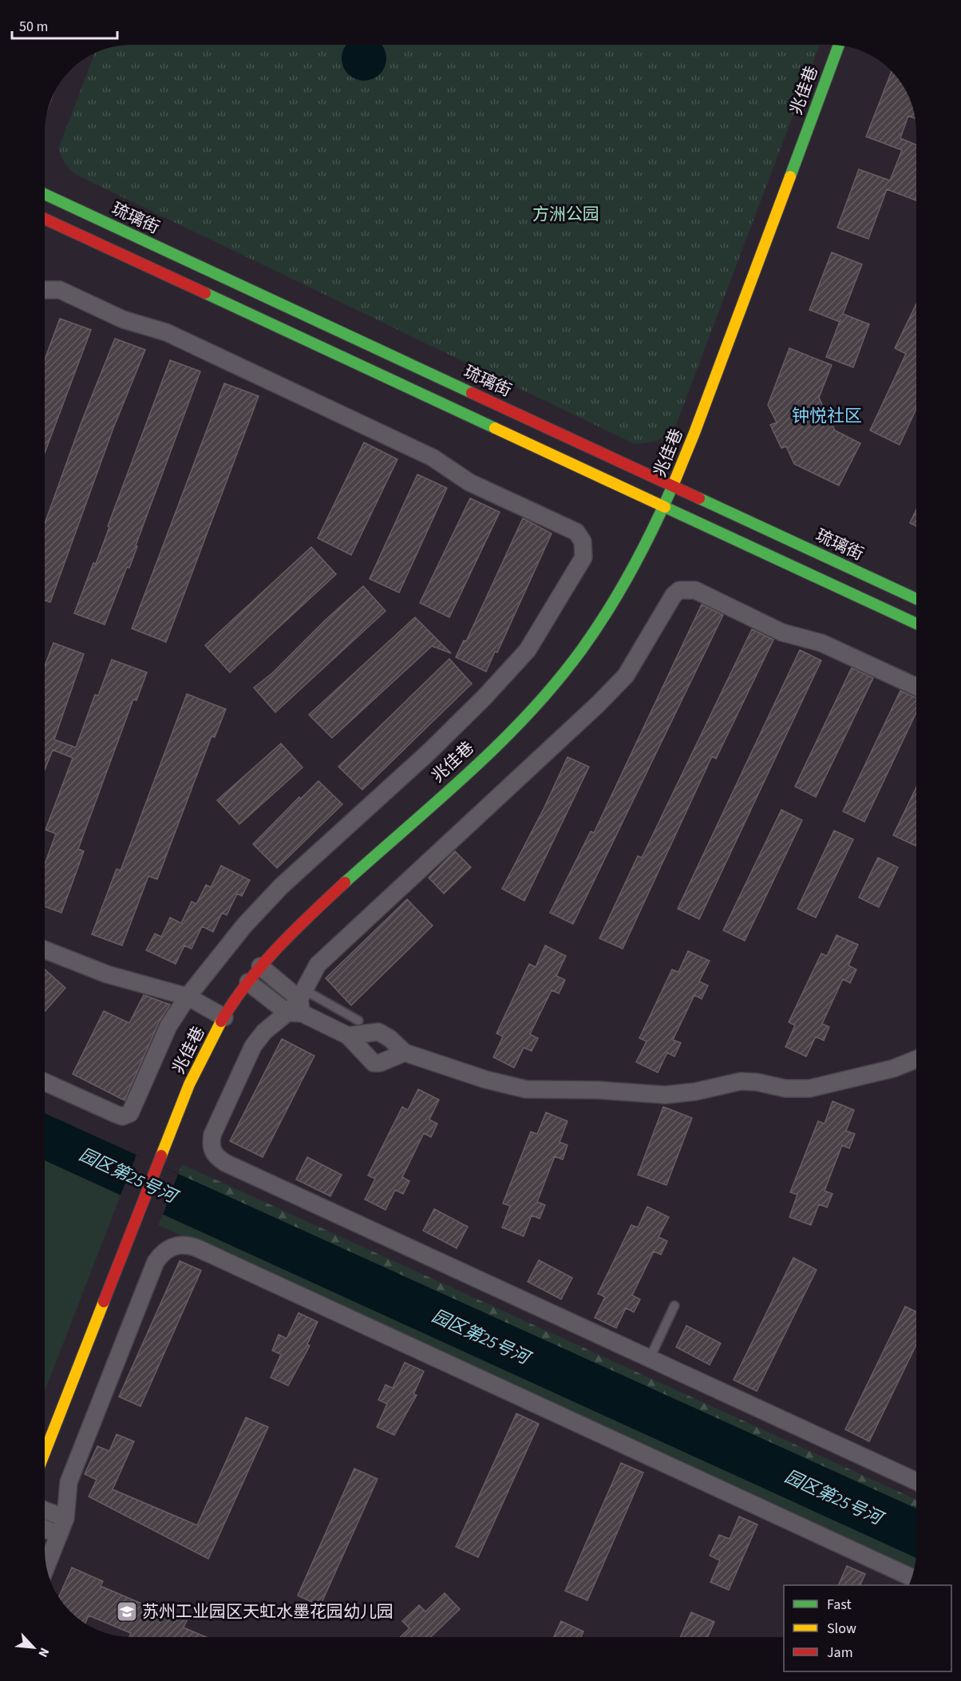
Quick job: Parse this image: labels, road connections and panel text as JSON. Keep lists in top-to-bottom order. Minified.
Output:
{"streets":{"main road":["兆佳巷","琉璃街"]},"crossings":[["兆佳巷","琉璃街"]],"districts":["钟悦社区"],"water":["园区第25号河"],"parks":["方洲公园"],"places":{"school or university":["苏州工业园区天虹水墨花园幼儿园"]},"legend":["Fast","Slow","Jam"],"scale_bar":"50 m","north":"bottom right"}
